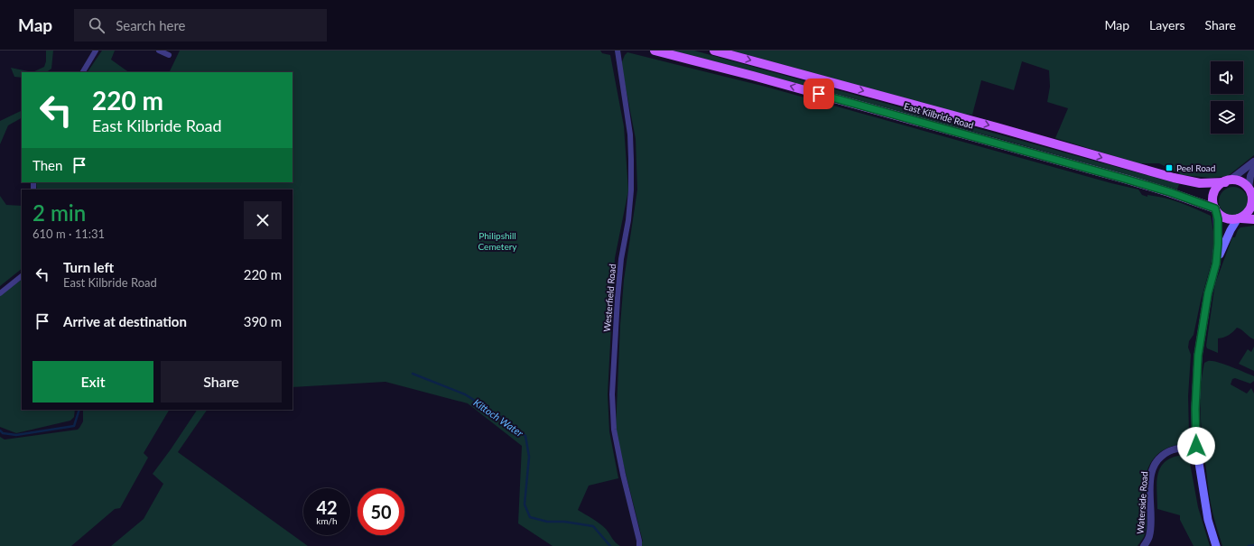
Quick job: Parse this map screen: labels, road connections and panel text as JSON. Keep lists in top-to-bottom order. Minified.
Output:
{"streets":{"main road":["East Kilbride Road"],"street":["Westerfield Road","Waterside Road"]},"water":["Kittoch Water"],"parks":["Philipshill Cemetery"],"places":{"transit":["Peel Road"]},"page":{"header":"Map","search":"Search here","nav":["Map","Layers","Share"],"turn":["220 m","East Kilbride Road"],"then":"Then","heading":["2 min","610 m · 11:31"],"list":[{"name":"Turn left","note":"East Kilbride Road","value":"220 m"},{"name":"Arrive at destination","value":"390 m"}],"buttons":["Exit","Share"],"speed":"42 km/h","limit":"50"}}
